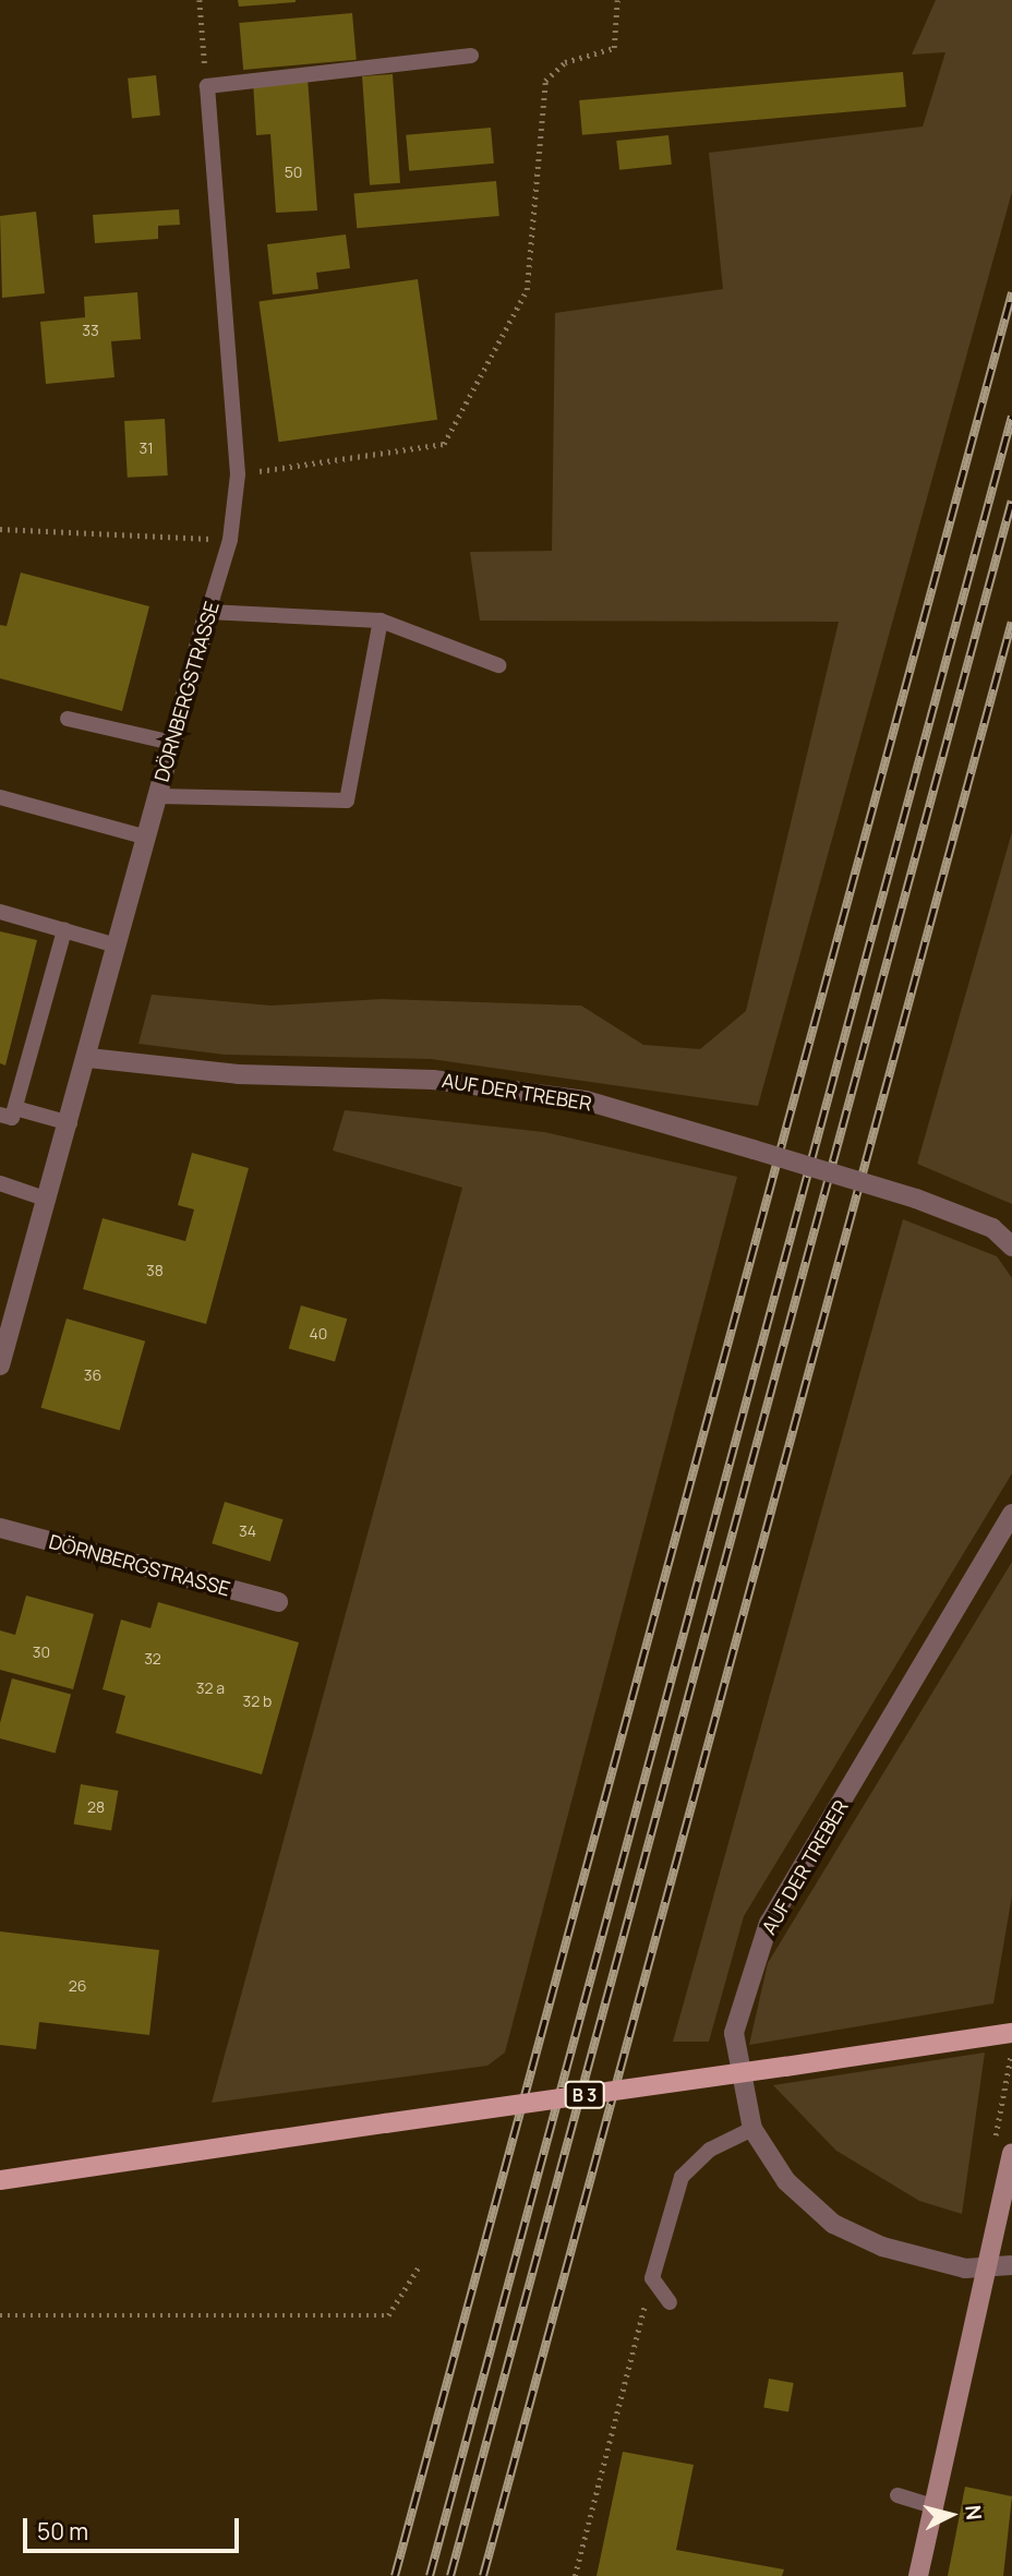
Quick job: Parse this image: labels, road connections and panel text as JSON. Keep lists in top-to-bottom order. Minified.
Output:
{"streets":{"main road":["B 3"],"street":["DÖRNBERGSTRASSE","AUF DER TREBER"]},"crossings":[["DÖRNBERGSTRASSE","AUF DER TREBER"]],"house_numbers":["50","33","31","38","40","36","34","30","32","32 a","32 b","28","26"],"scale_bar":"50 m","north":"right"}
